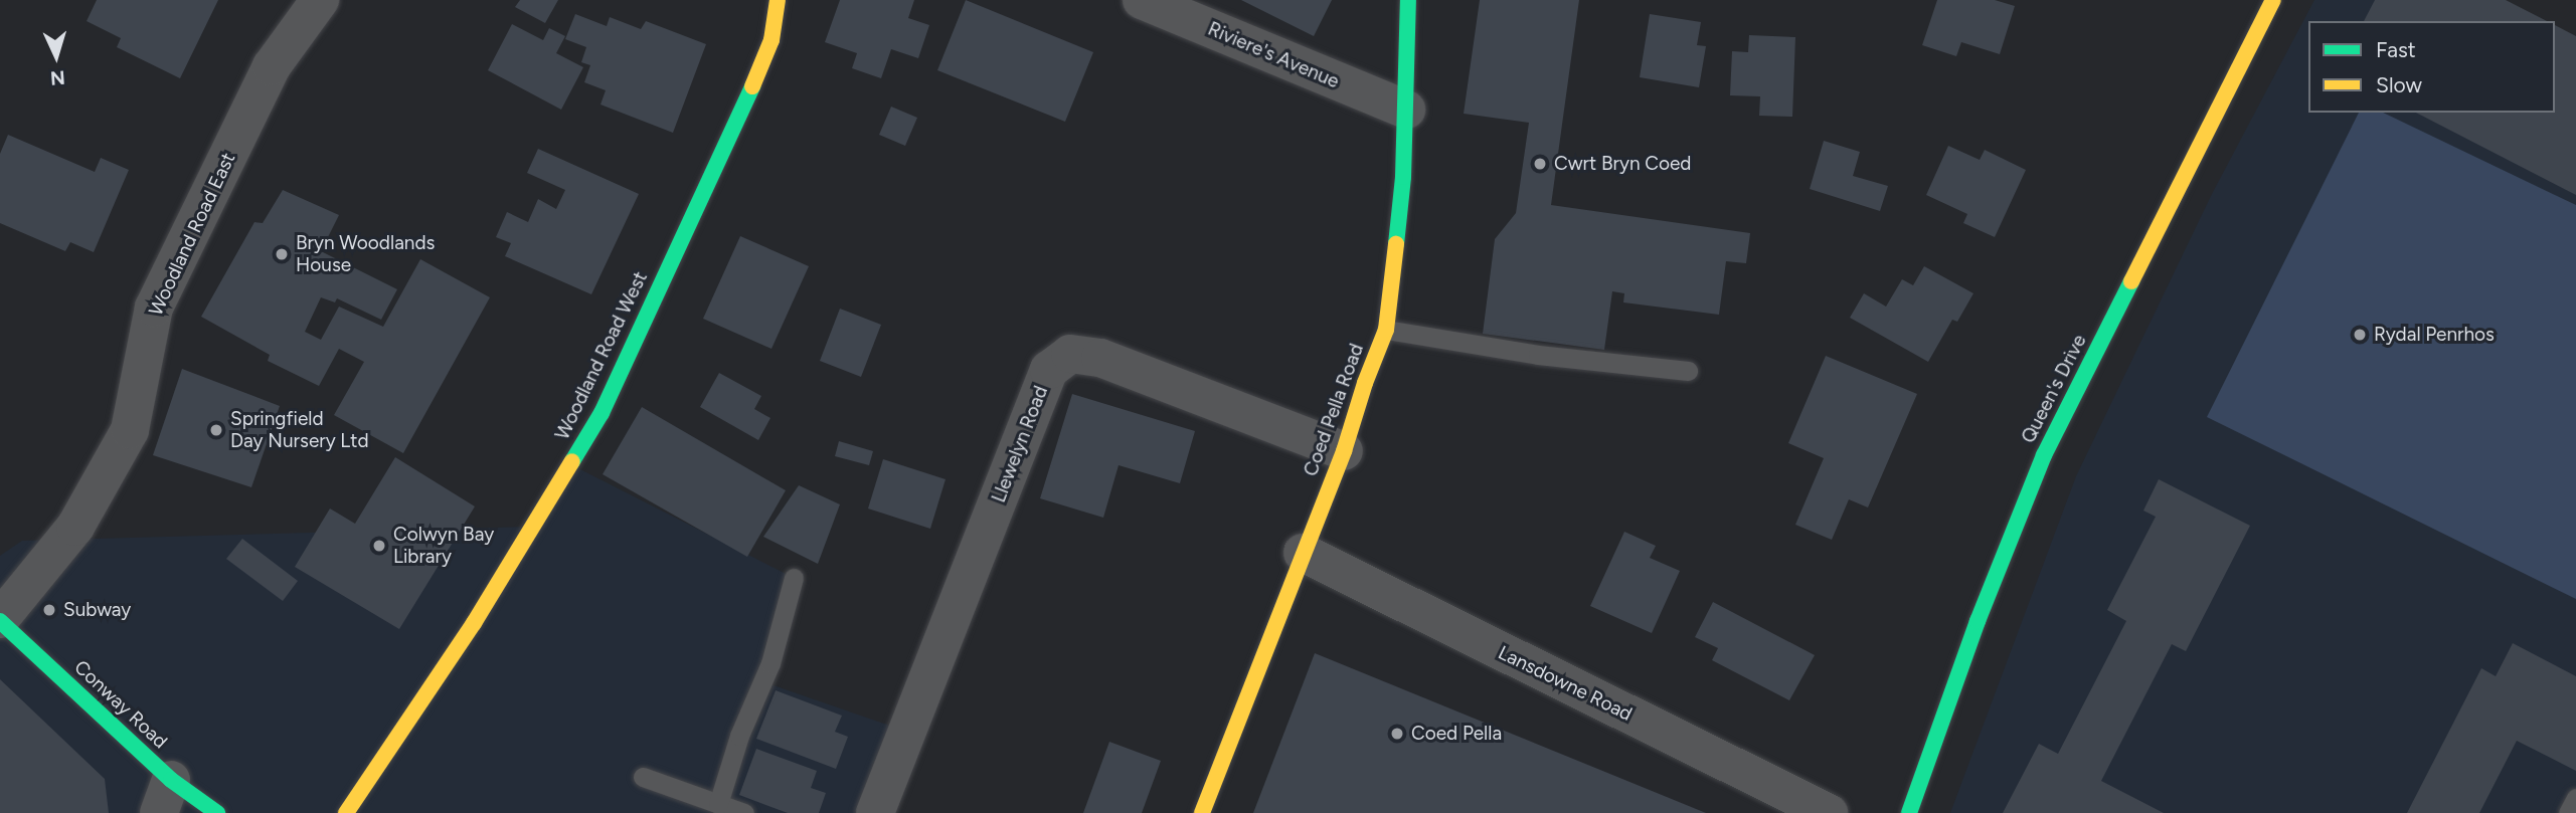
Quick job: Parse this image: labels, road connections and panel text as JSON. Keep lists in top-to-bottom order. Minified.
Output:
{"streets":{"street":["Riviere's Avenue","Woodland Road East","Woodland Road West","Queen's Drive","Coed Pella Road","Llewelyn Road","Lansdowne Road","Conway Road"]},"crossings":[["Riviere's Avenue","Coed Pella Road"],["Woodland Road East","Conway Road"],["Coed Pella Road","Llewelyn Road"],["Coed Pella Road","Lansdowne Road"]],"places":["Cwrt Bryn Coed","Bryn Woodlands House","Rydal Penrhos","Springfield Day Nursery Ltd","Colwyn Bay Library","Subway","Coed Pella"],"legend":["Fast","Slow"],"north":"bottom"}
